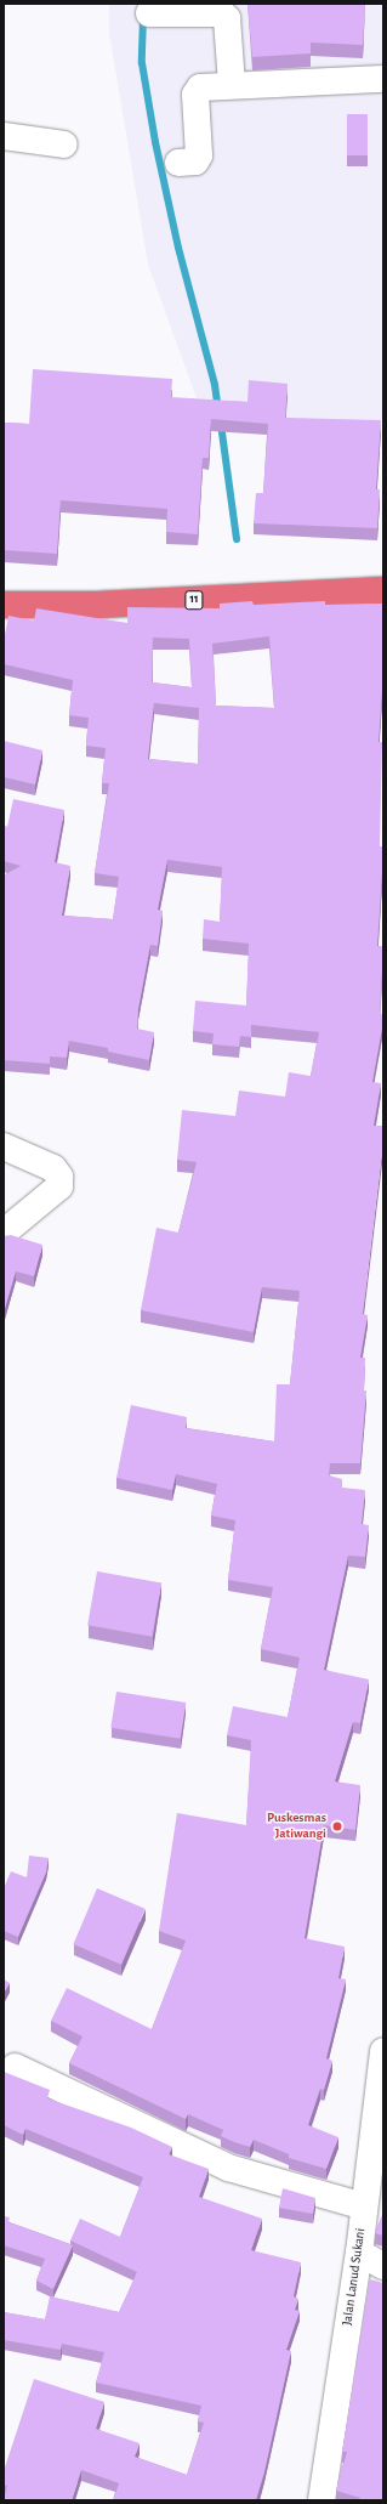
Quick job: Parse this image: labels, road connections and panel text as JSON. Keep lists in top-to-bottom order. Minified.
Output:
{"streets":{"highway":["11"],"street":["Jalan Lanud Sukani"]},"places":["Puskesmas Jatiwangi"]}
